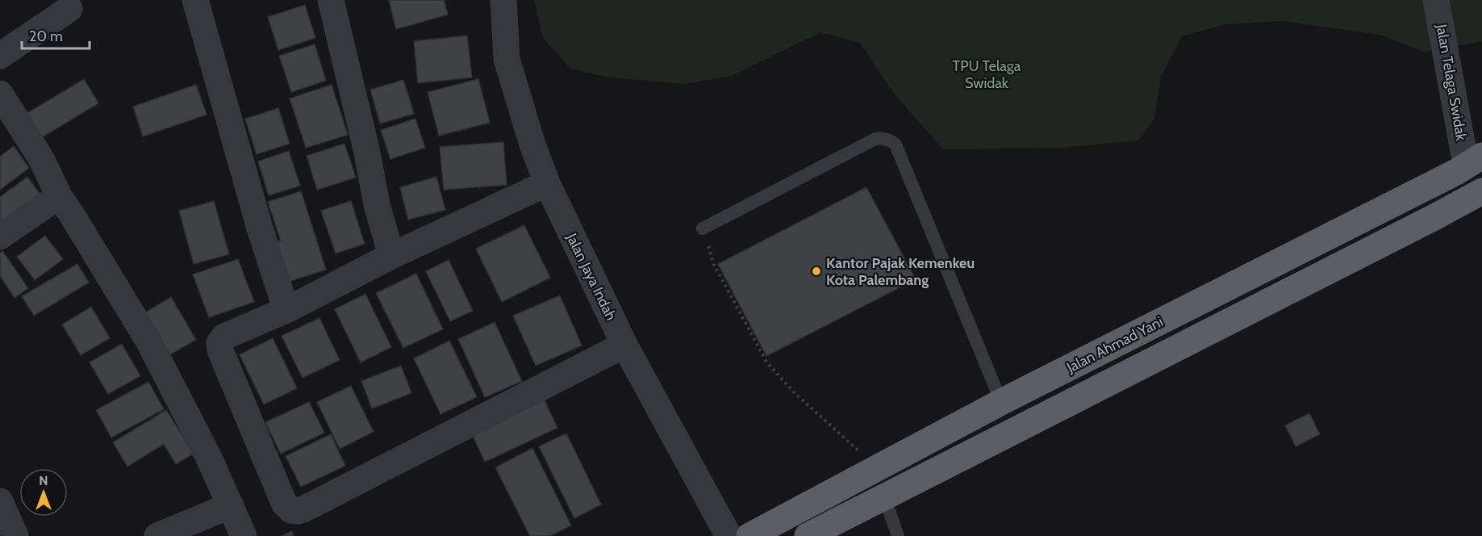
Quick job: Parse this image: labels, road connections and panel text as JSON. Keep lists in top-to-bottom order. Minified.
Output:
{"streets":{"highway":["Jalan Ahmad Yani"],"street":["Jalan Telaga Swidak","Jalan Jaya Indah"]},"crossings":[["Jalan Telaga Swidak","Jalan Ahmad Yani"]],"parks":["TPU Telaga Swidak"],"places":["Kantor Pajak Kemenkeu Kota Palembang"],"scale_bar":"20 m","north":"top"}
